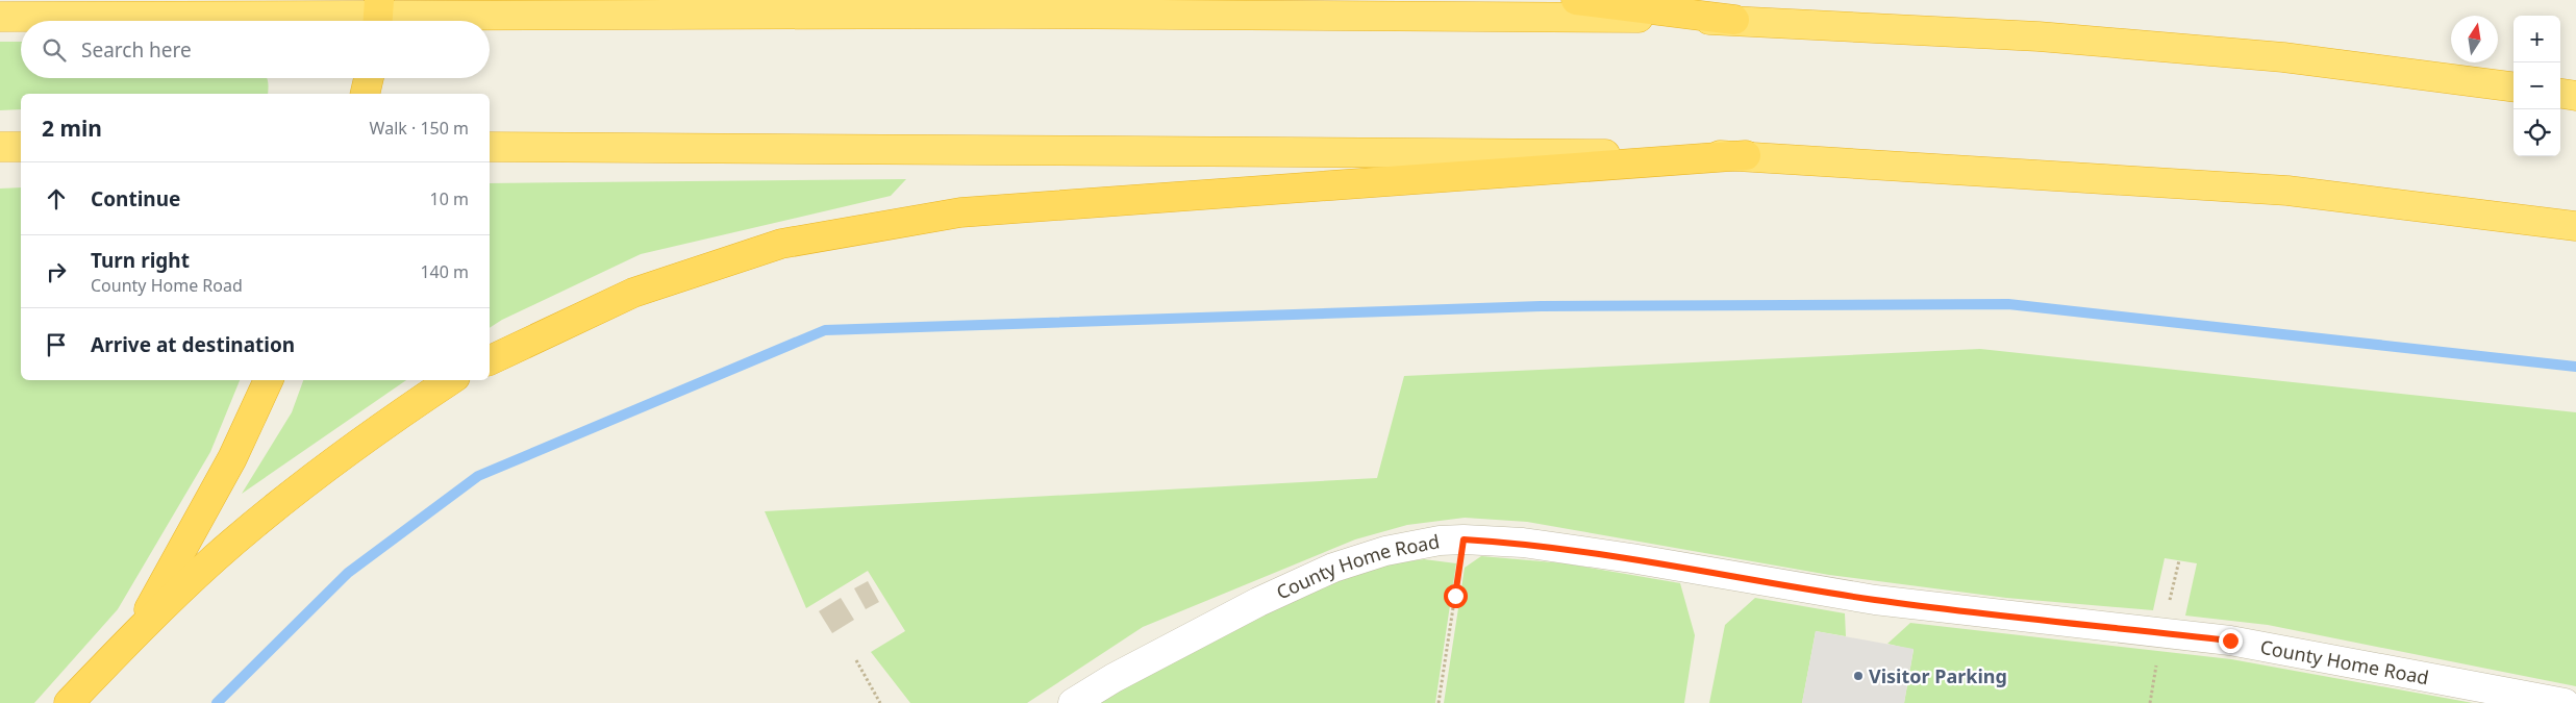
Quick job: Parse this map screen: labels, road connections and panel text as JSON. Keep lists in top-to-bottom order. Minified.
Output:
{"streets":{"street":["County Home Road"]},"places":["Visitor Parking"],"north":"top","page":{"map_buttons":["+","−"],"search":"Search here","heading":["2 min","Walk · 150 m"],"list":[["Continue","10 m"],["Turn right","County Home Road","140 m"],"Arrive at destination"]}}
